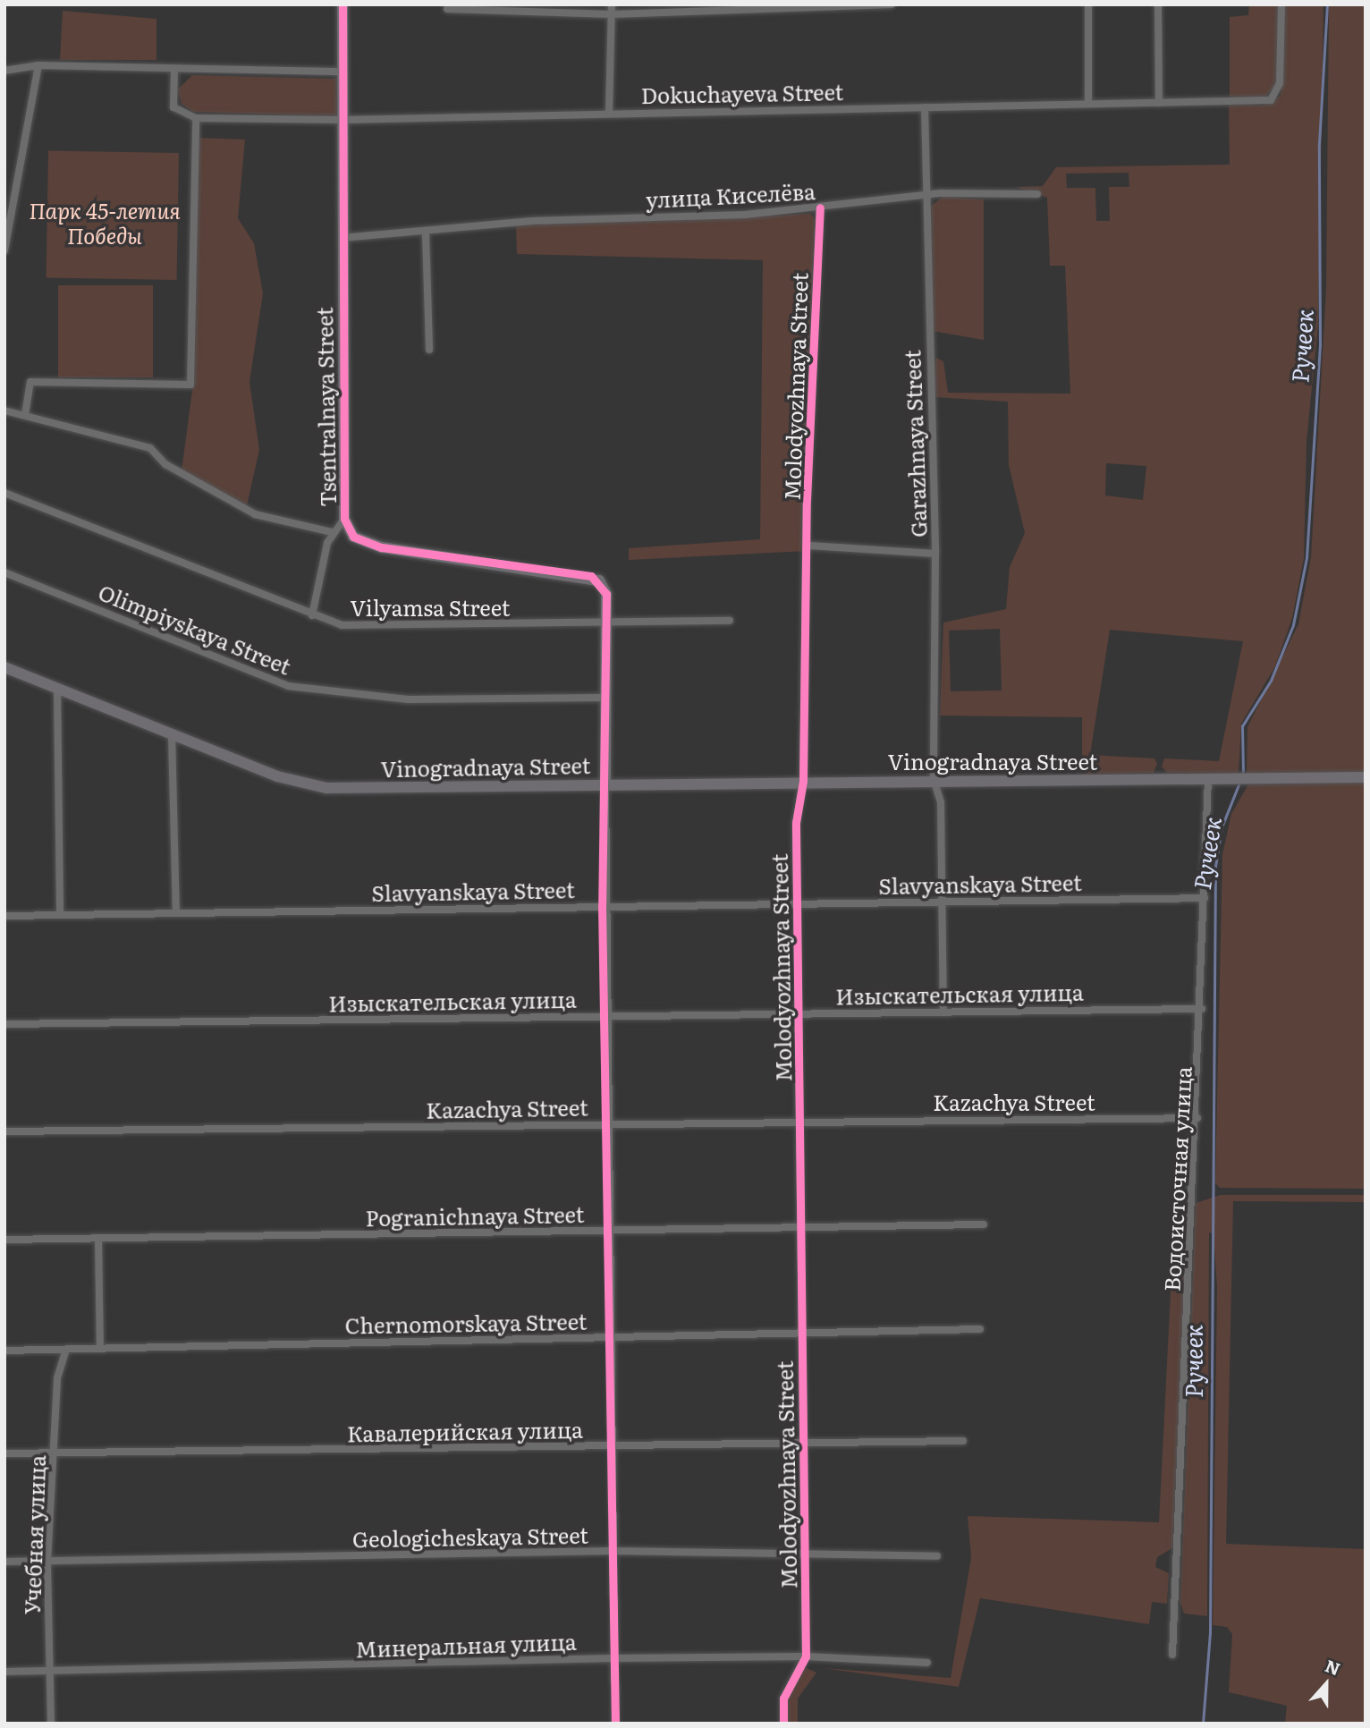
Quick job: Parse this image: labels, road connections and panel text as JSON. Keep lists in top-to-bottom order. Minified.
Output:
{"streets":{"street":["Dokuchayeva Street","улица Киселёва","Molodyozhnaya Street","Tsentralnaya Street","Garazhnaya Street","Vilyamsa Street","Olimpiyskaya Street","Vinogradnaya Street","Slavyanskaya Street","Изыскательская улица","Kazachya Street","Водоисточная улица","Pogranichnaya Street","Chernomorskaya Street","Кавалерийская улица","Учебная улица","Geologicheskaya Street","Минеральная улица"]},"crossings":[["Dokuchayeva Street","Tsentralnaya Street"],["Dokuchayeva Street","Garazhnaya Street"],["улица Киселёва","Molodyozhnaya Street"],["улица Киселёва","Tsentralnaya Street"],["улица Киселёва","Garazhnaya Street"],["Molodyozhnaya Street","Vinogradnaya Street"],["Molodyozhnaya Street","Slavyanskaya Street"],["Molodyozhnaya Street","Изыскательская улица"],["Molodyozhnaya Street","Kazachya Street"],["Molodyozhnaya Street","Pogranichnaya Street"],["Molodyozhnaya Street","Chernomorskaya Street"],["Molodyozhnaya Street","Кавалерийская улица"],["Molodyozhnaya Street","Geologicheskaya Street"],["Molodyozhnaya Street","Минеральная улица"],["Tsentralnaya Street","Vilyamsa Street"],["Tsentralnaya Street","Olimpiyskaya Street"],["Tsentralnaya Street","Vinogradnaya Street"],["Garazhnaya Street","Vinogradnaya Street"],["Garazhnaya Street","Slavyanskaya Street"],["Garazhnaya Street","Изыскательская улица"],["Vinogradnaya Street","Водоисточная улица"],["Slavyanskaya Street","Водоисточная улица"],["Изыскательская улица","Водоисточная улица"],["Kazachya Street","Водоисточная улица"],["Chernomorskaya Street","Учебная улица"],["Кавалерийская улица","Учебная улица"],["Учебная улица","Geologicheskaya Street"],["Учебная улица","Минеральная улица"]],"water":["Ручеек"],"parks":["Парк 45-летия Победы"],"north":"top"}
